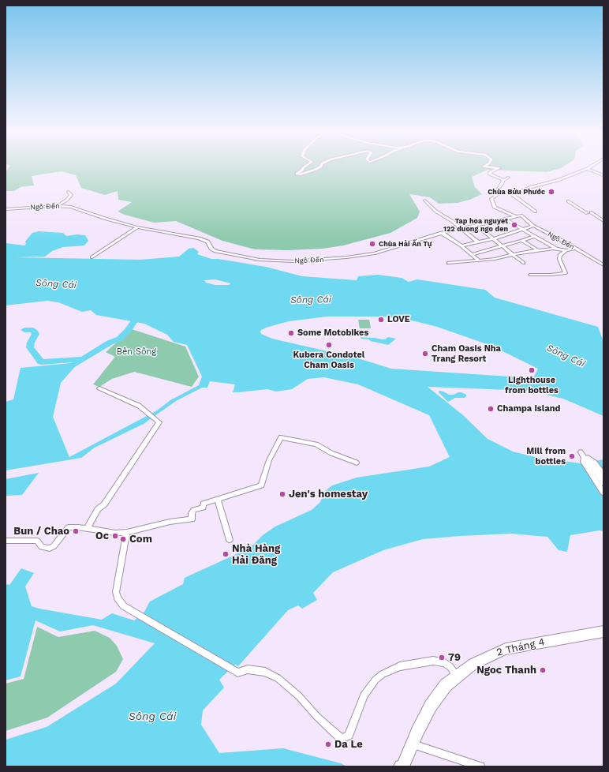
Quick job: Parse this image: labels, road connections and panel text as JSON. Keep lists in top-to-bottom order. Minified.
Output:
{"streets":{"main road":["2 Tháng 4"],"street":["Ngô Đến"]},"water":["Sông Cái"],"parks":["Bên Sông"],"places":["Chùa Bửu Phước","Tap hoa nguyet 122 duong ngo den","Chùa Hải Ấn Tự","LOVE","Some Motobikes","Kubera Condotel Cham Oasis","Cham Oasis Nha Trang Resort","Lighthouse from bottles","Champa Island","Mill from bottles","Jen's homestay","Bun / Chao","Oc","Com","Nhà Hàng Hải Đăng","79","Ngoc Thanh","Da Le"]}
